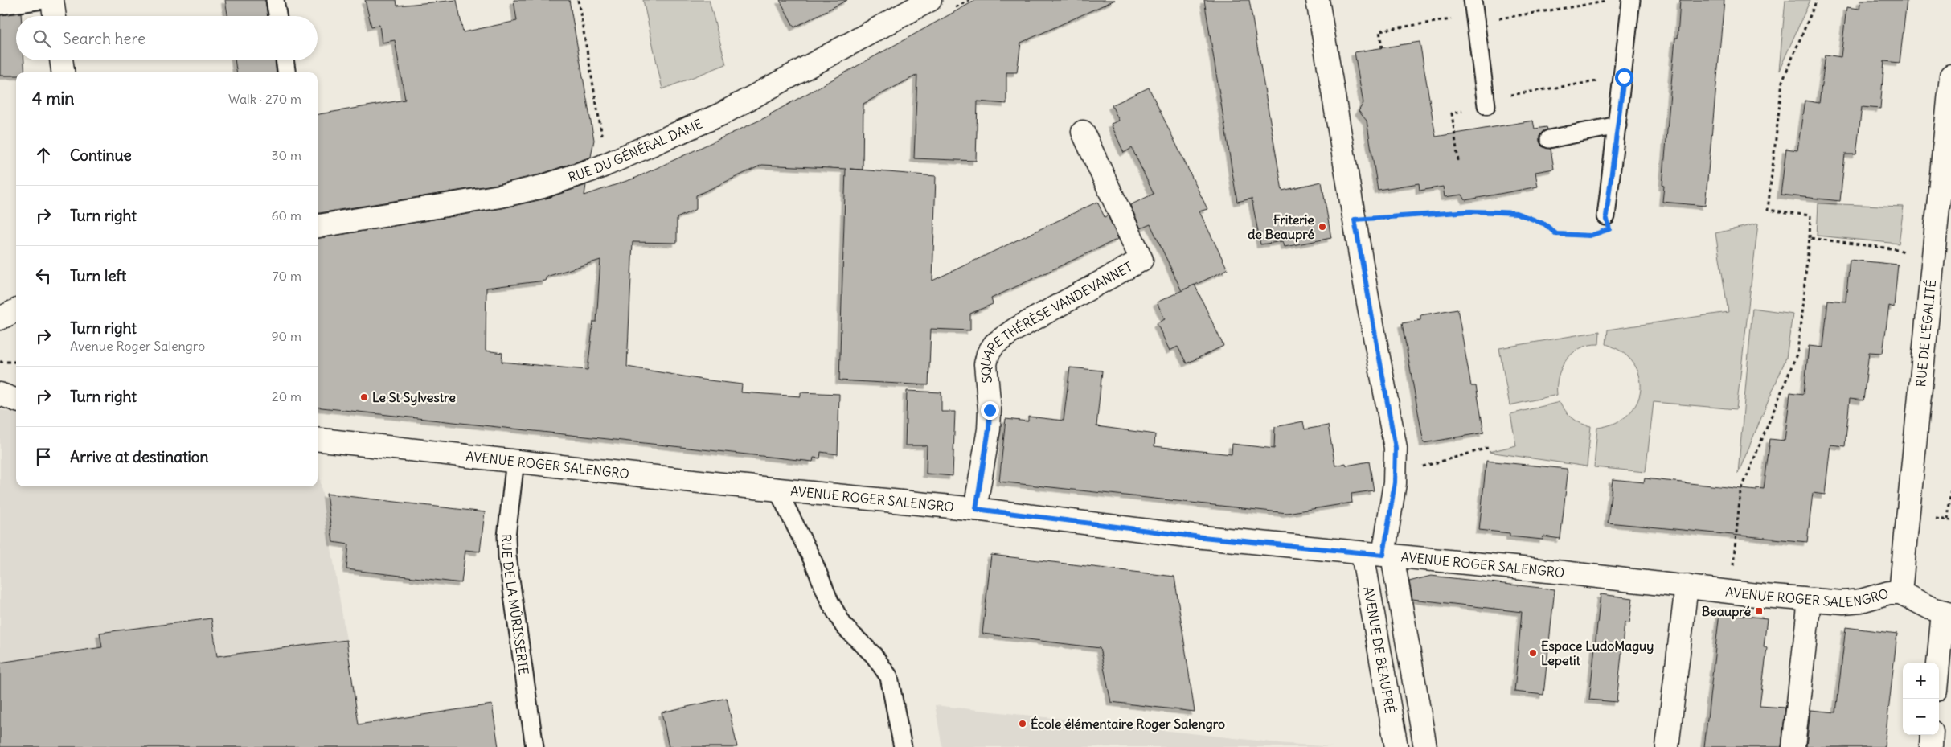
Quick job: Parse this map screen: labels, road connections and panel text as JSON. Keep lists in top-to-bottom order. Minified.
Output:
{"streets":{"street":["RUE DU GÉNÉRAL DAME","SQUARE THÉRÈSE VANDEVANNET","RUE DE L'ÉGALITÉ","AVENUE ROGER SALENGRO","AVENUE DE BEAUPRÉ"],"lane":["RUE DE LA MÛRISSERIE"]},"crossings":[["SQUARE THÉRÈSE VANDEVANNET","AVENUE ROGER SALENGRO"],["RUE DE L'ÉGALITÉ","AVENUE ROGER SALENGRO"],["AVENUE ROGER SALENGRO","RUE DE LA MÛRISSERIE"],["AVENUE ROGER SALENGRO","AVENUE DE BEAUPRÉ"]],"places":{"other":["Friterie de Beaupré","Le St Sylvestre","Espace LudoMaguy Lepetit","École élémentaire Roger Salengro"],"transit":["Beaupré"]},"page":{"search":"Search here","heading":["4 min","Walk · 270 m"],"list":[["Continue","30 m"],["Turn right","60 m"],["Turn left","70 m"],["Turn right","Avenue Roger Salengro","90 m"],["Turn right","20 m"],"Arrive at destination"],"map_buttons":["+","−"]}}
